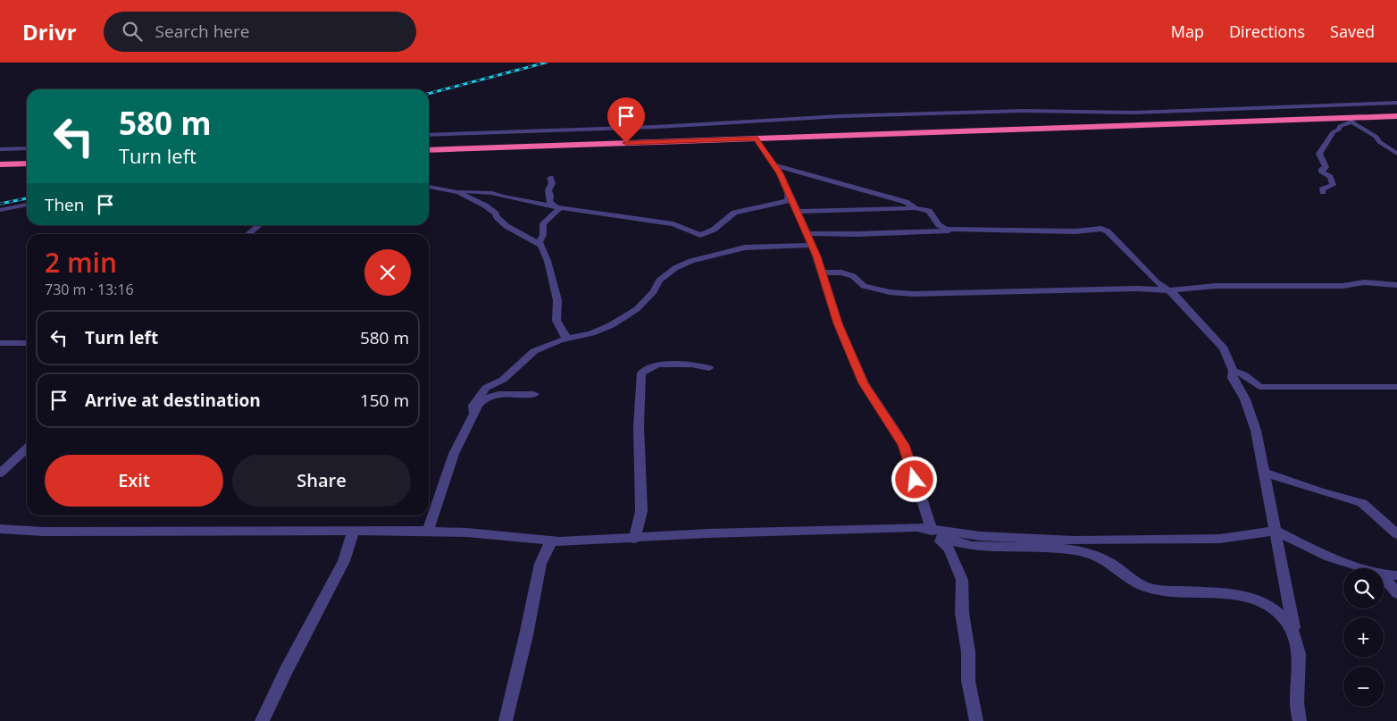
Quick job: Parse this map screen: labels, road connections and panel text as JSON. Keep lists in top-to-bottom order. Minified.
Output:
{"page":{"header":"Drivr","search":"Search here","nav":["Map","Directions","Saved"],"turn":["580 m","Turn left"],"then":"Then","heading":["2 min","730 m · 13:16"],"list":[{"name":"Turn left","value":"580 m"},{"name":"Arrive at destination","value":"150 m"}],"buttons":["Exit","Share"],"map_buttons":["+","−"]}}
